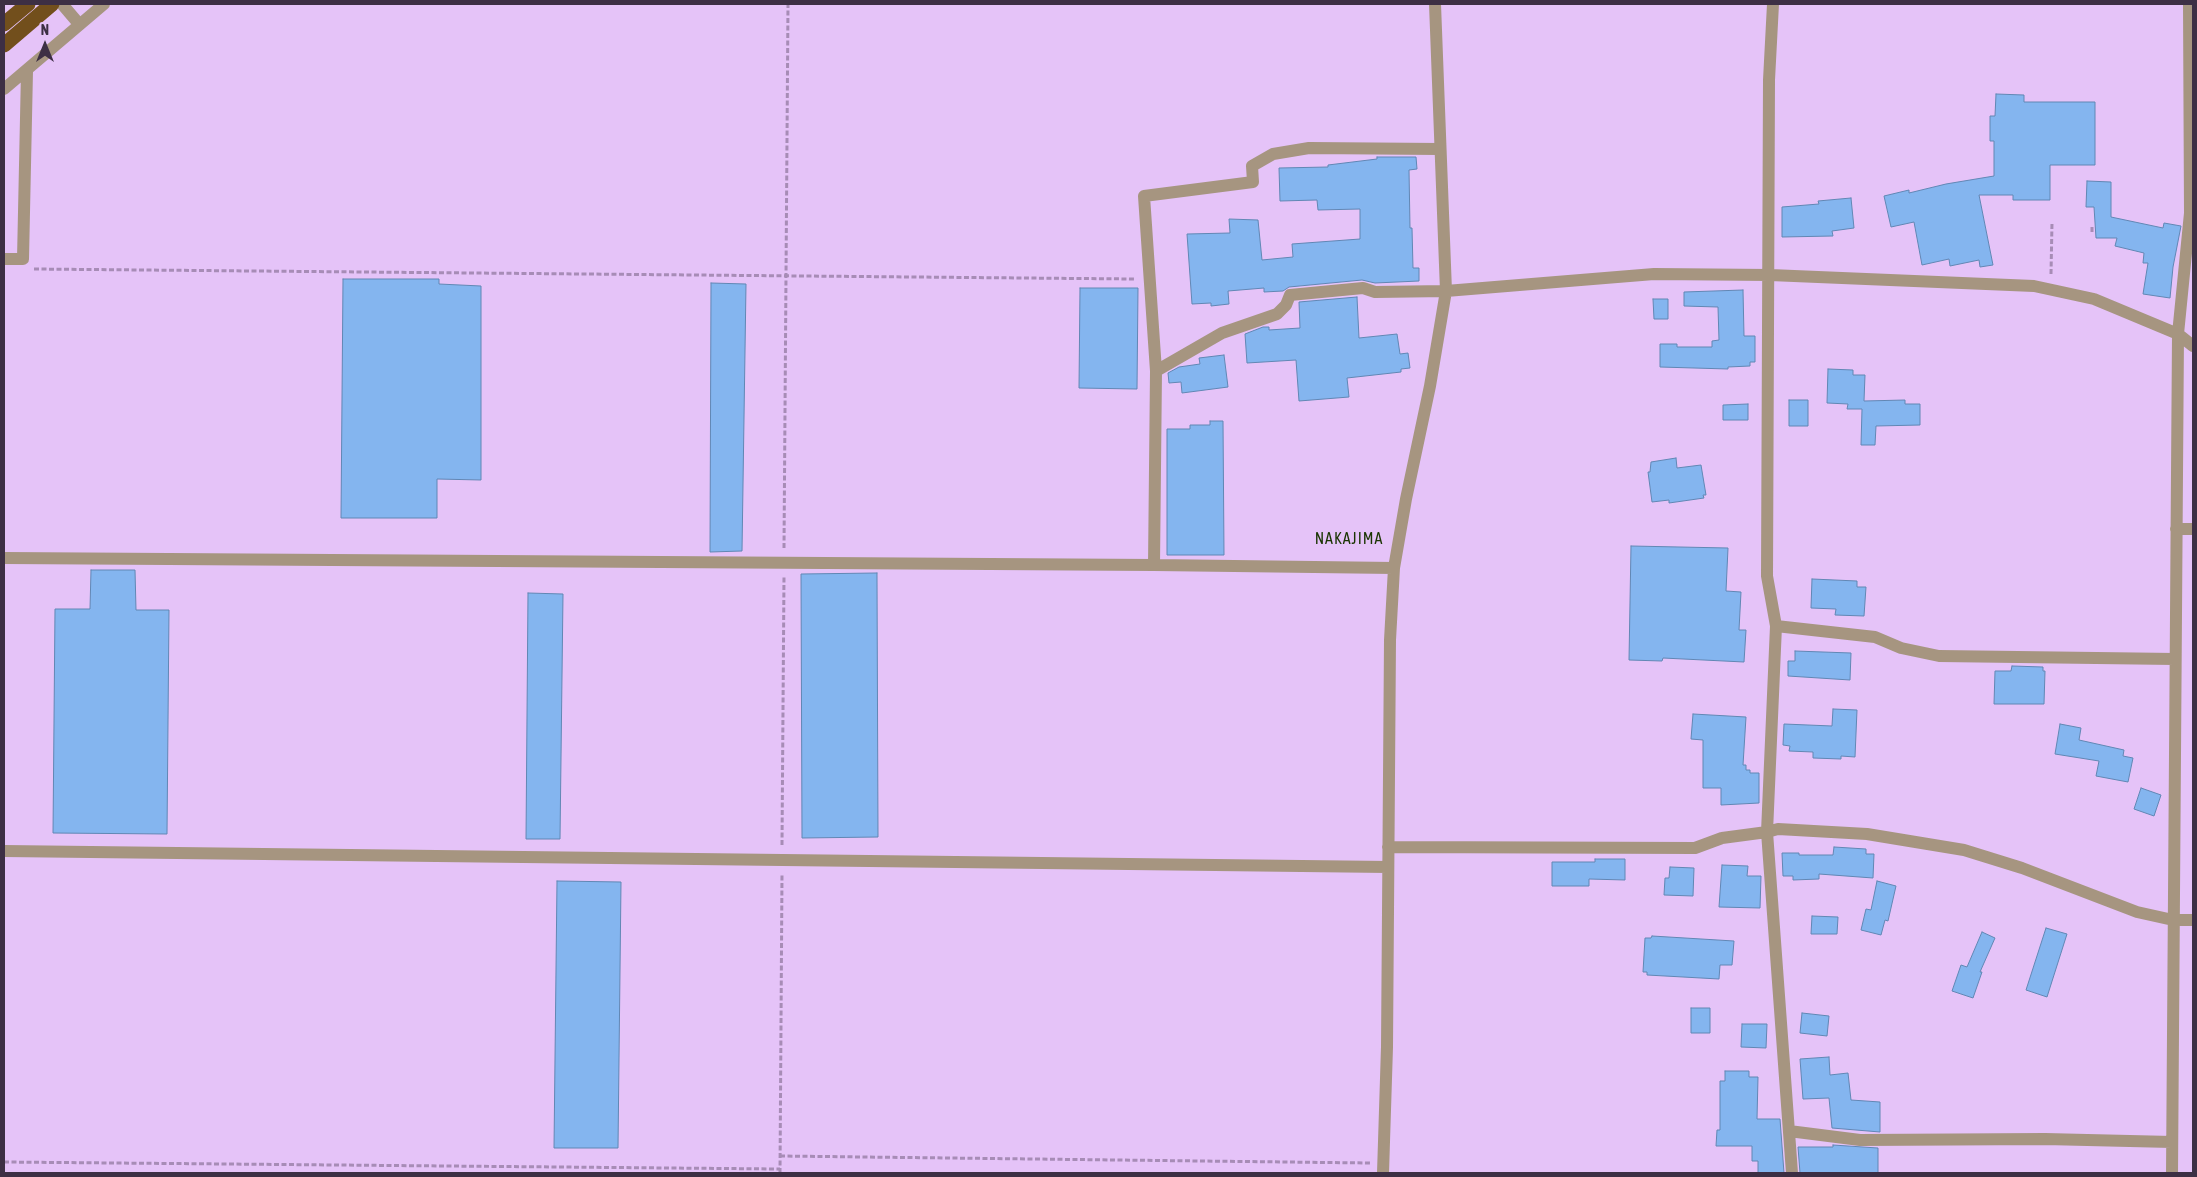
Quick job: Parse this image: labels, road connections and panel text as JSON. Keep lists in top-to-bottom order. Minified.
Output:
{"districts":["NAKAJIMA"],"north":"top"}
